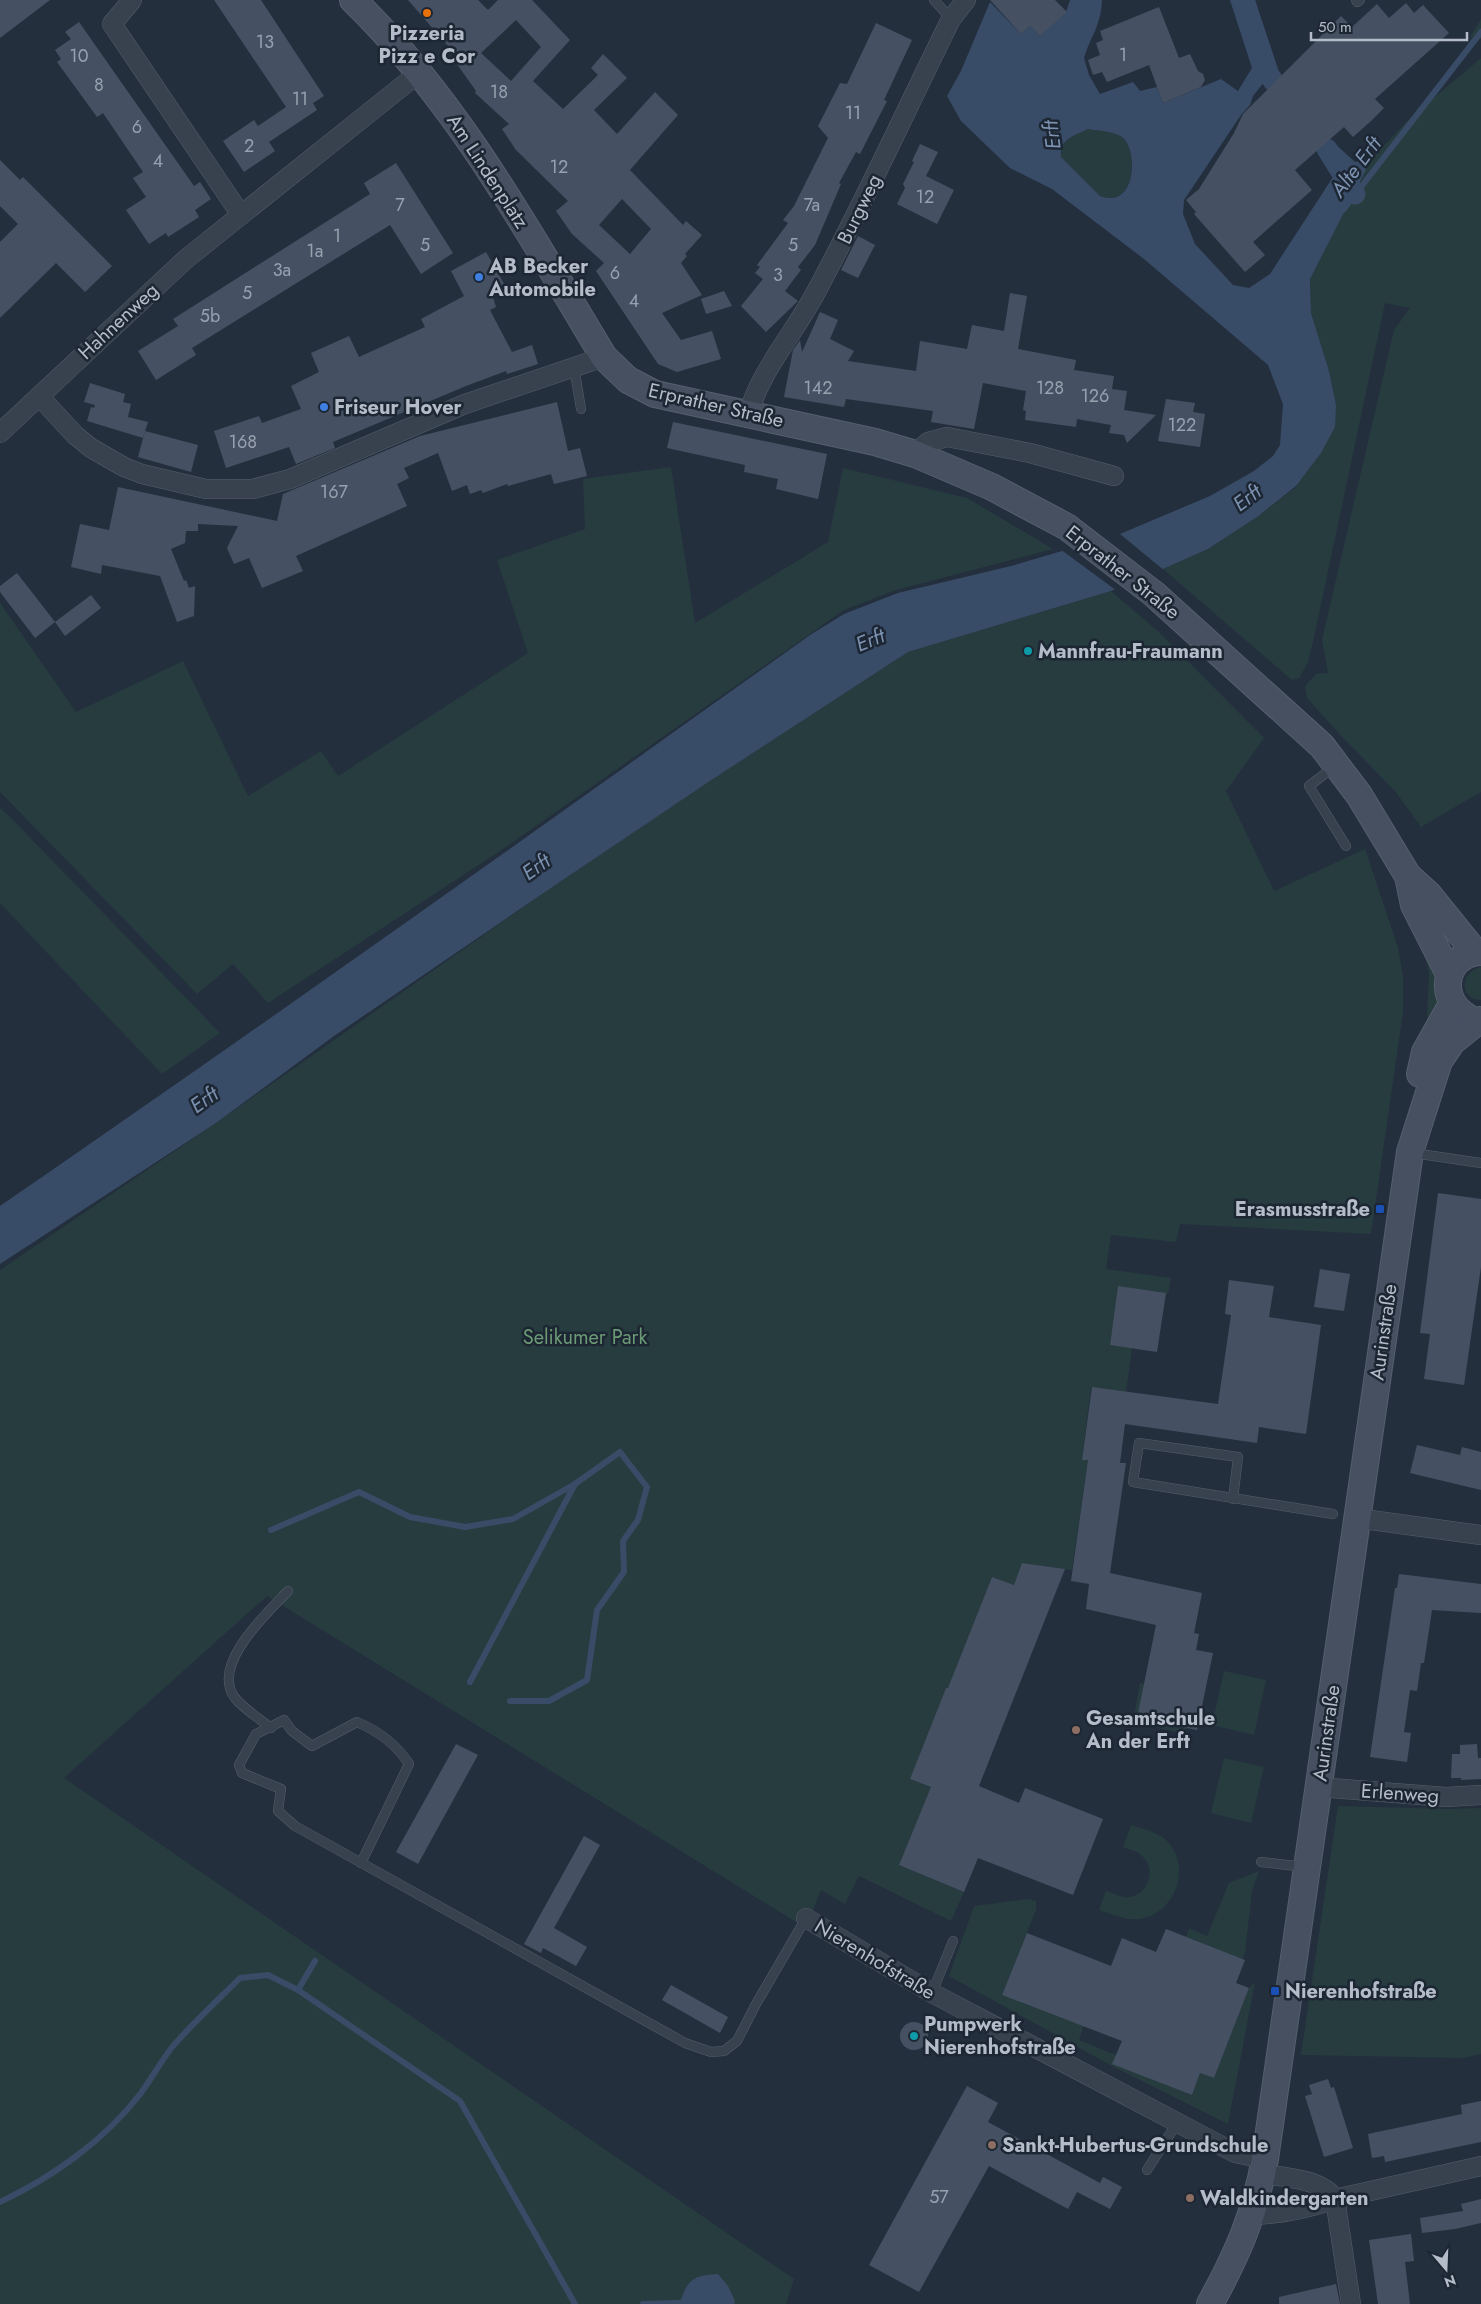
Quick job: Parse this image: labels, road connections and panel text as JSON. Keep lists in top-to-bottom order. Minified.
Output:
{"streets":{"main road":["Am Lindenplatz","Erprather Straße","Aurinstraße"],"street":["Burgweg","Hahnenweg","Erlenweg","Nierenhofstraße"]},"crossings":[["Am Lindenplatz","Hahnenweg"],["Am Lindenplatz","Erprather Straße"],["Burgweg","Erprather Straße"],["Erprather Straße","Aurinstraße"],["Aurinstraße","Erlenweg"],["Aurinstraße","Nierenhofstraße"]],"water":["Erft","Alte Erft"],"parks":["Selikumer Park"],"places":{"other":["Pizzeria Pizz e Cor","AB Becker Automobile","Friseur Hover","Mannfrau-Fraumann","Gesamtschule An der Erft","Pumpwerk Nierenhofstraße","Sankt-Hubertus-Grundschule","Waldkindergarten"],"transit":["Erasmusstraße","Nierenhofstraße"]},"house_numbers":["13","1","10","8","18","11","11","6","2","4","12","12","7","7a","1","5","5","1a","3a","6","3","5","4","5b","142","128","126","122","168","167","57"],"scale_bar":"50 m","north":"bottom"}
